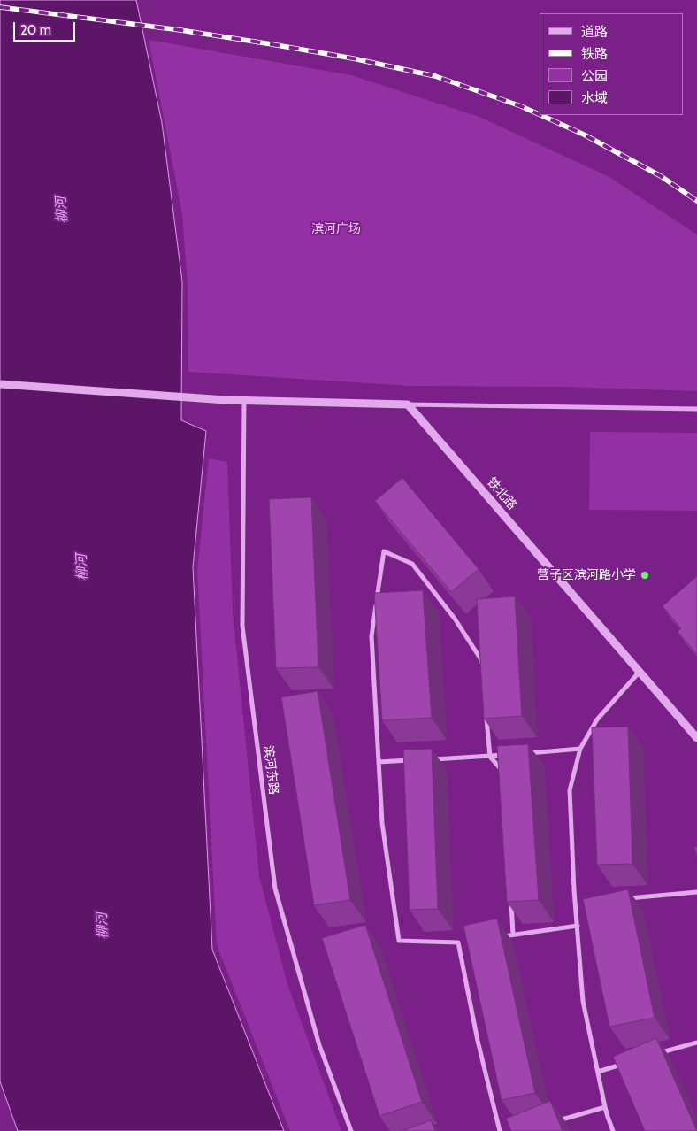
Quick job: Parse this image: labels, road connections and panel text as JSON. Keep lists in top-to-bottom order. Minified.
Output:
{"streets":{"street":["铁北路","滨河东路"]},"water":["柳河"],"parks":["滨河广场"],"places":["营子区滨河路小学"],"legend":["道路","铁路","公园","水域"],"scale_bar":"20 m"}
